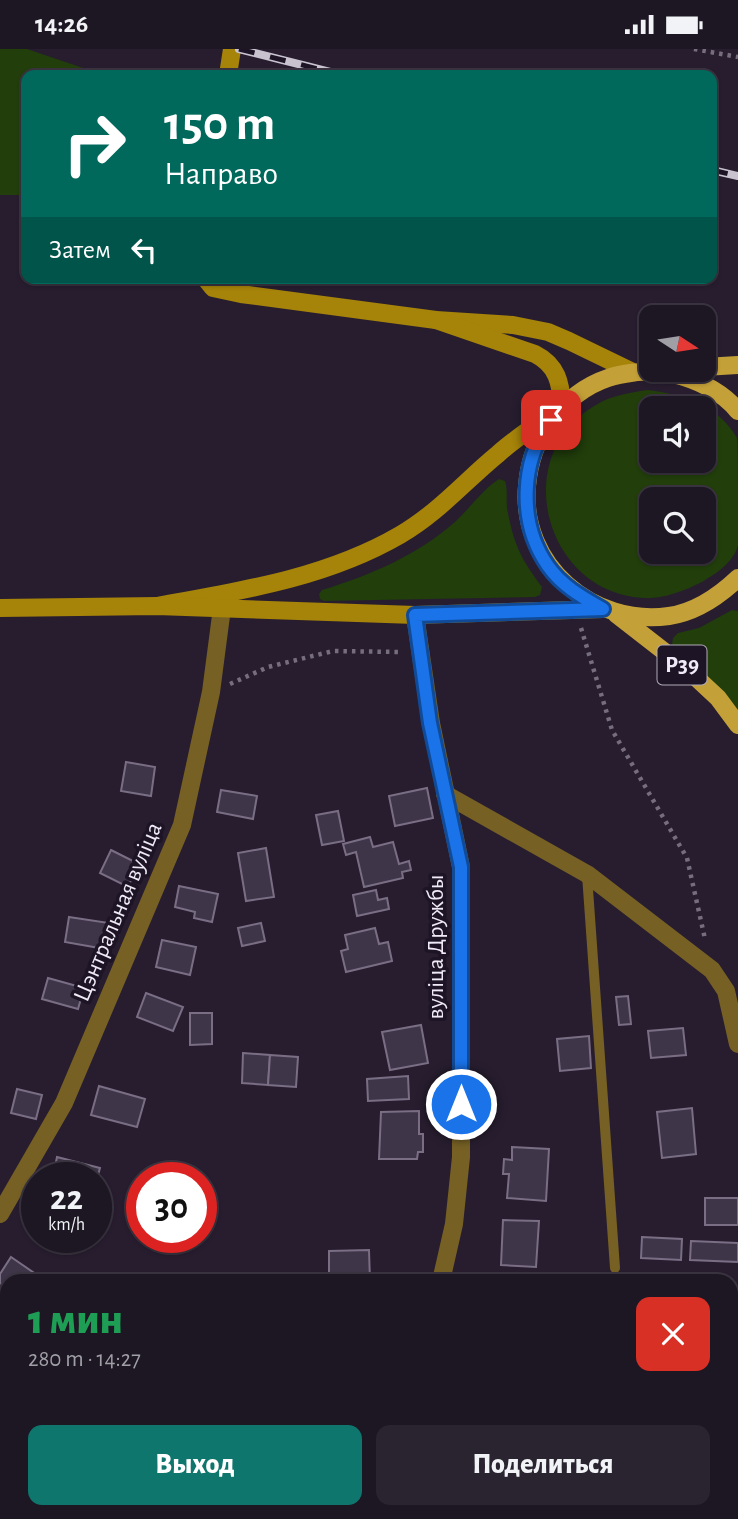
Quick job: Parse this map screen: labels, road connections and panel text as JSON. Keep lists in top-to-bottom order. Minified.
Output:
{"streets":{"main road":["Р39"],"street":["Цэнтральная вуліца","вуліца Дружбы"]},"north":"right","page":{"status":"14:26","turn":["150 m","Направо"],"then":"Затем","speed":"22 km/h","limit":"30","heading":["1 мин","280 m · 14:27"],"buttons":["Выход","Поделиться"]}}
